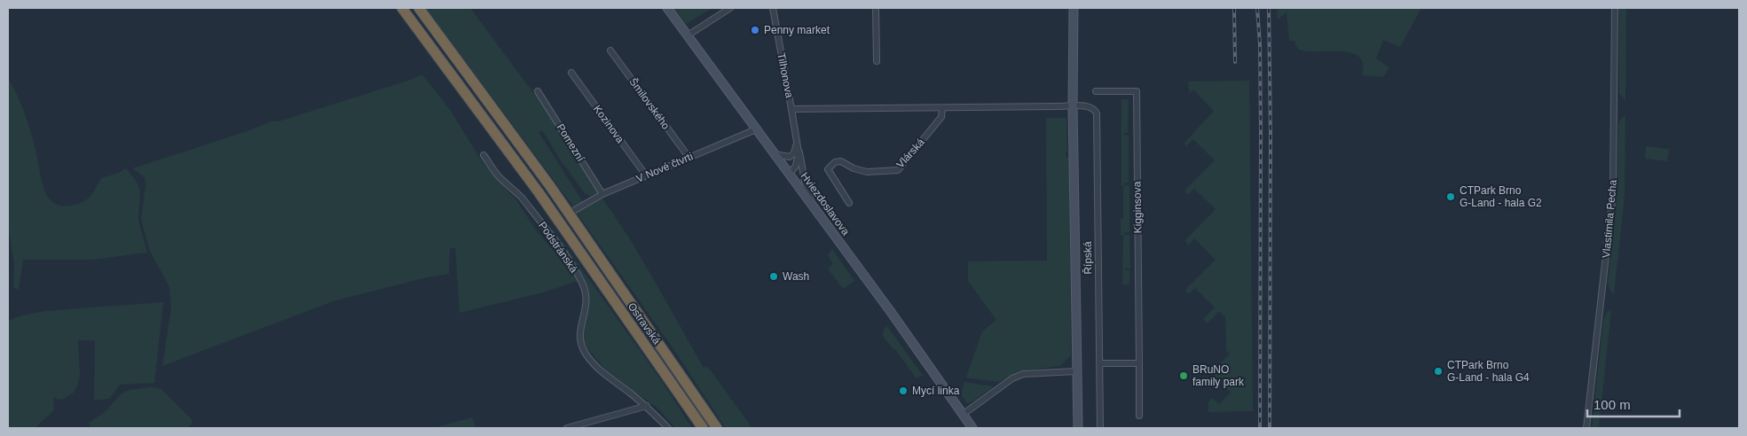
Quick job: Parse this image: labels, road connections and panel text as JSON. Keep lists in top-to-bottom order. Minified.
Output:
{"streets":{"highway":["Ostravská"],"main road":["Hviezdoslavova","Řípská"],"street":["Tilhonova","Šmilovského","Kozinova","Pomezní","Vlárská","V Nové čtvrti","Kigginsova","Vlastimila Pecha","Podstránská"]},"crossings":[["Tilhonova","Hviezdoslavova"],["Šmilovského","V Nové čtvrti"],["Kozinova","V Nové čtvrti"],["Pomezní","V Nové čtvrti"],["V Nové čtvrti","Hviezdoslavova"]],"places":["Penny market","CTPark Brno G-Land - hala G2","Wash","CTPark Brno G-Land - hala G4","BRuNO family park","Mycí linka"],"scale_bar":"100 m"}
